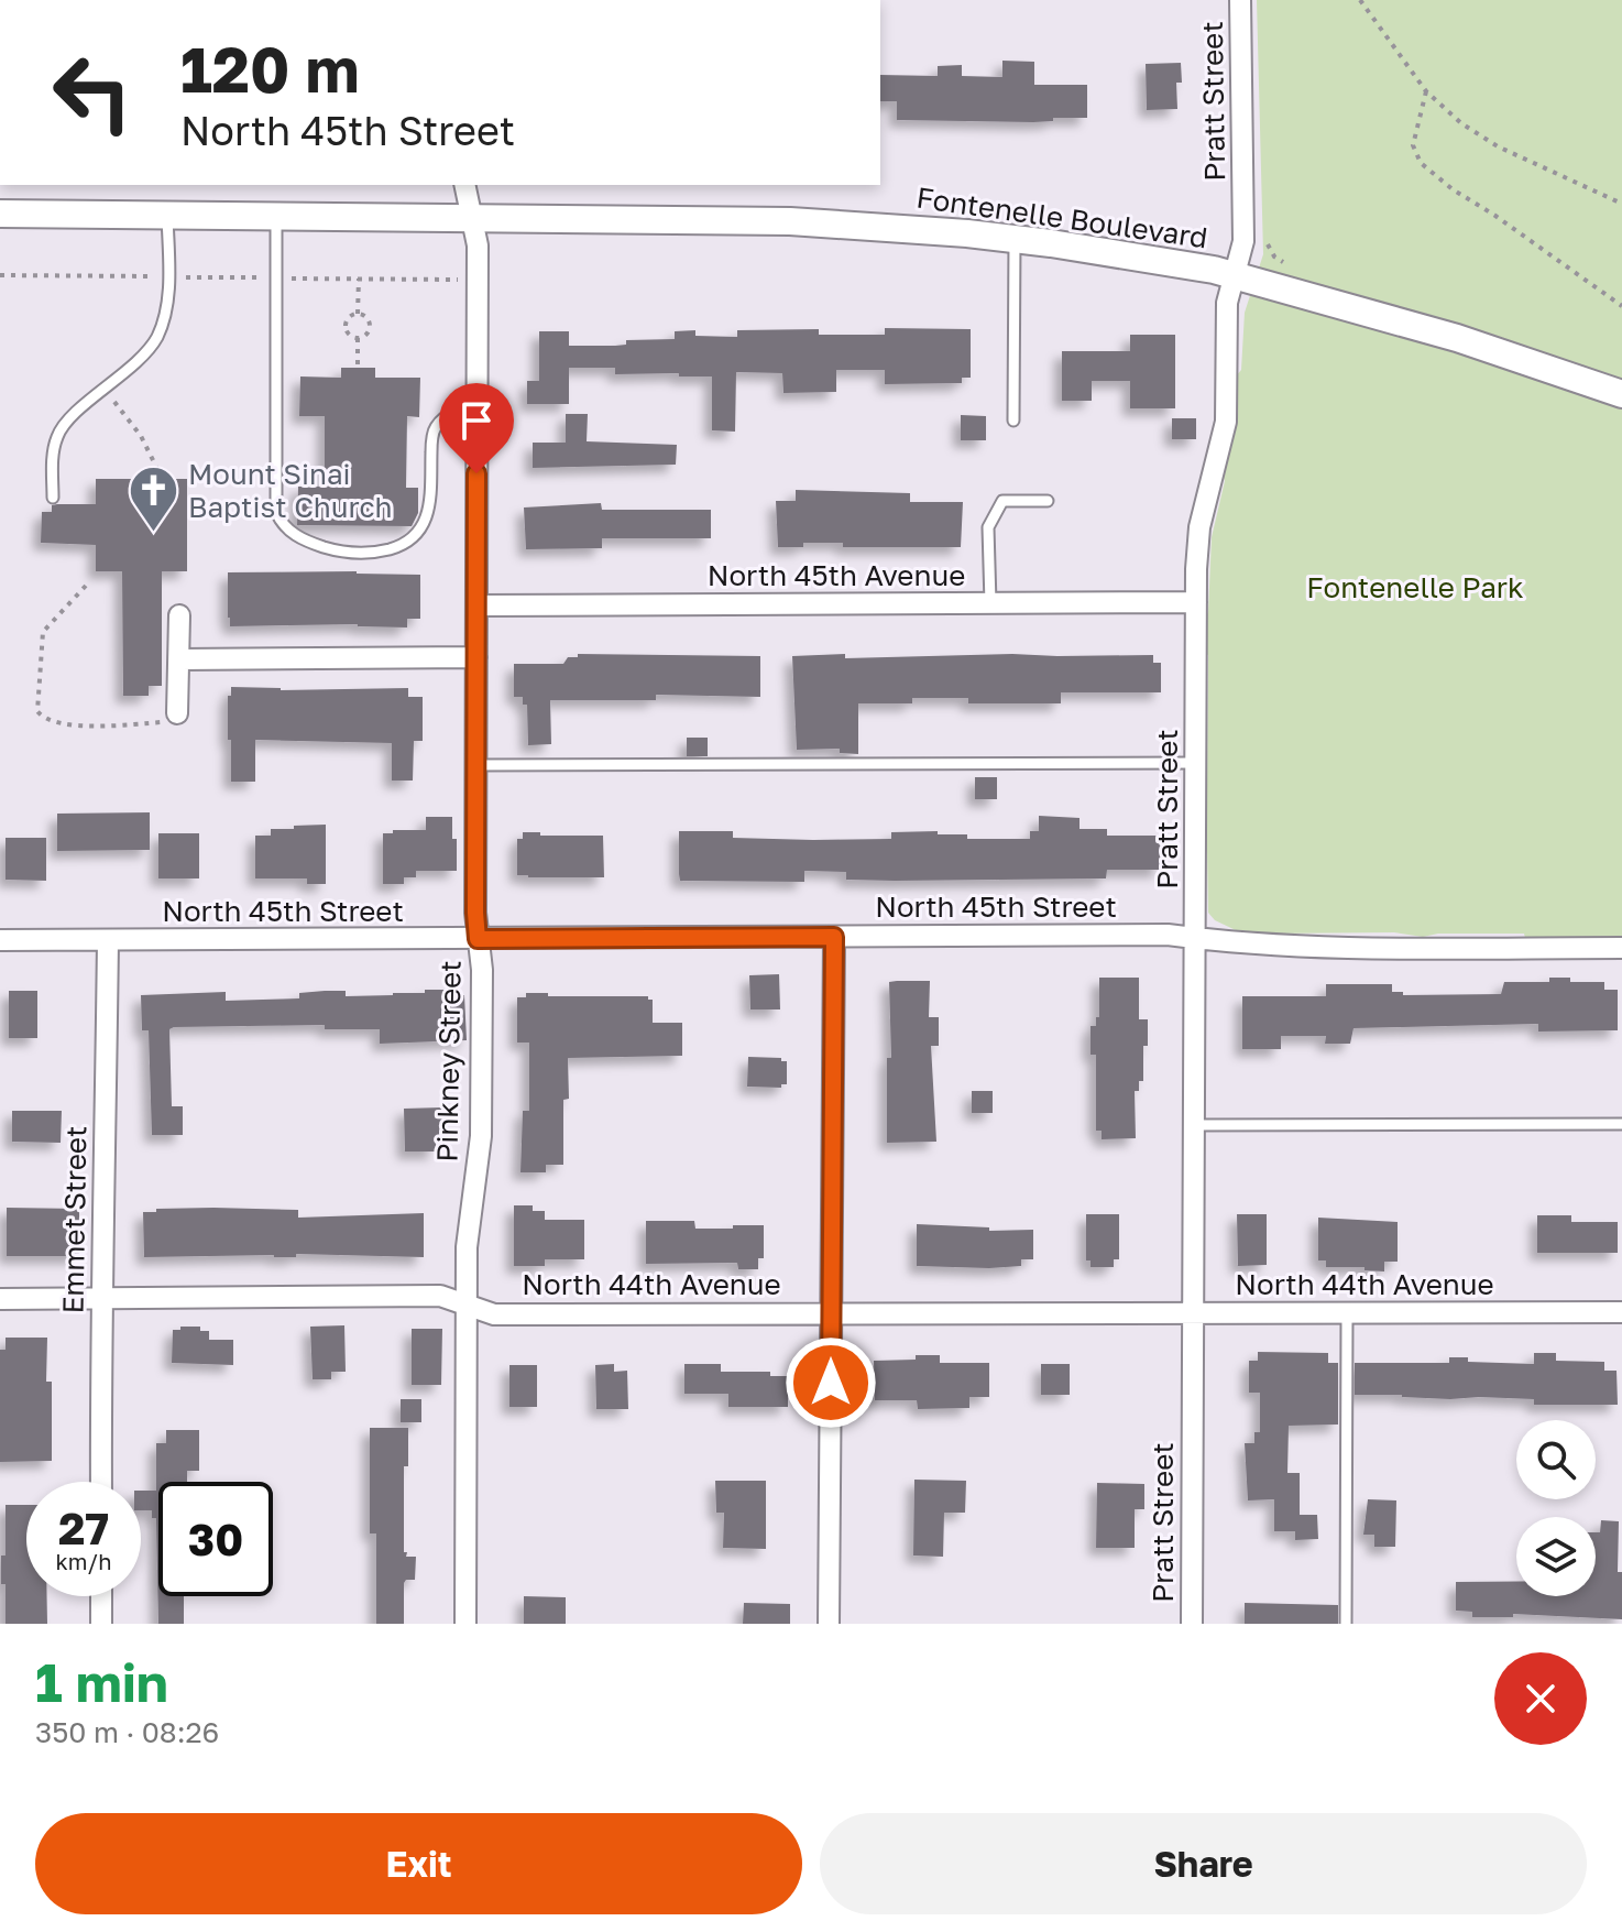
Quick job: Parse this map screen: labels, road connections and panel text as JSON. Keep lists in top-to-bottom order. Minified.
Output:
{"streets":{"main road":["Fontenelle Boulevard"],"street":["Pratt Street","North 45th Avenue","North 45th Street","Pinkney Street","Emmet Street","North 44th Avenue"]},"crossings":[["Pratt Street","Fontenelle Boulevard"],["Pratt Street","North 45th Avenue"],["Pratt Street","North 45th Street"],["Pratt Street","North 44th Avenue"],["Fontenelle Boulevard","Pinkney Street"],["North 45th Avenue","Pinkney Street"],["North 45th Street","Pinkney Street"],["North 45th Street","Emmet Street"],["Pinkney Street","North 44th Avenue"],["Emmet Street","North 44th Avenue"]],"parks":["Fontenelle Park"],"places":{"church":["Mount Sinai Baptist Church"]},"page":{"turn":["120 m","North 45th Street"],"speed":"27 km/h","limit":"30","heading":["1 min","350 m · 08:26"],"buttons":["Exit","Share"]}}
